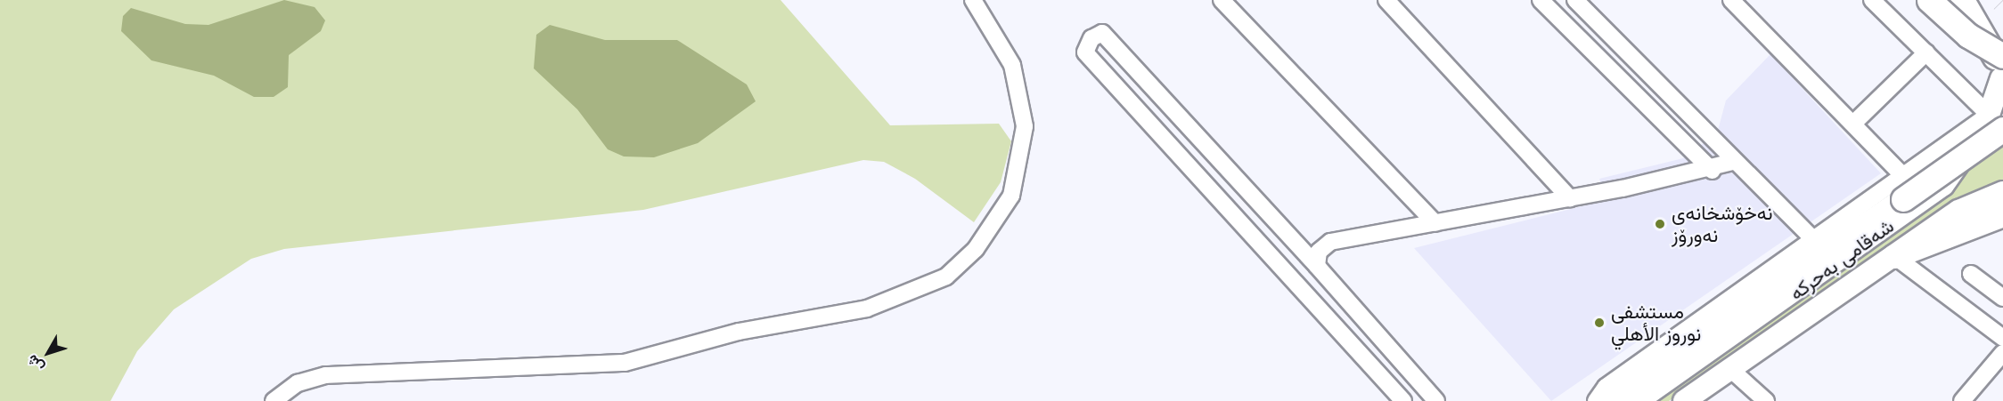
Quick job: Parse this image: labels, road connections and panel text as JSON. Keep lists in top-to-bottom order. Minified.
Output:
{"streets":{"main road":["شەقامی بەحرکە"]},"places":["نەخۆشخانەی نەورۆز","مستشفى نوروز الأهلي"],"north":"bottom left"}
